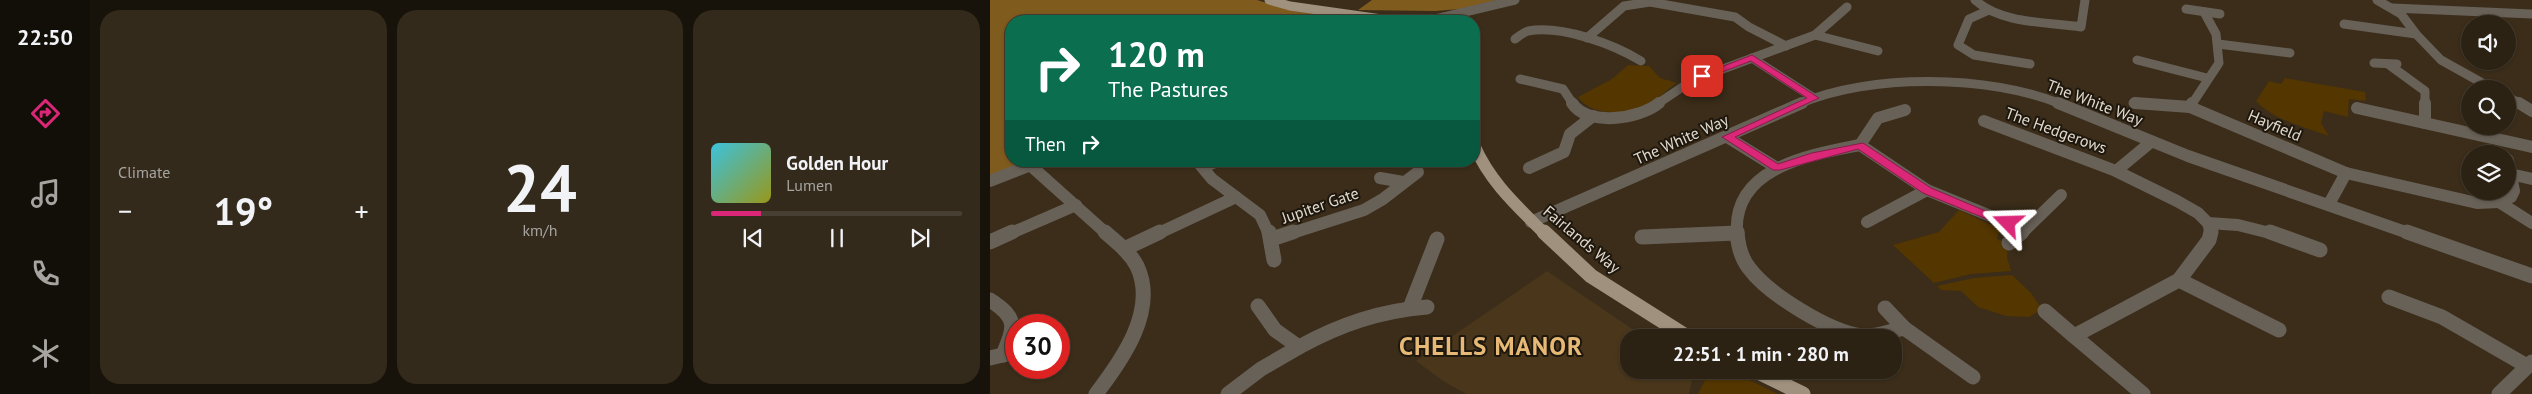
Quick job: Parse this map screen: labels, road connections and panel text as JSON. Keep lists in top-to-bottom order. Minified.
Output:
{"streets":{"main road":["Fairlands Way"],"street":["The White Way","Hayfield","The Hedgerows","Jupiter Gate"]},"crossings":[["The White Way","The Hedgerows"],["The White Way","Fairlands Way"]],"districts":["CHELLS MANOR"],"page":{"tabs":"22:50","tile":["Climate",["24","km/h"]],"turn":["120 m","The Pastures"],"then":"Then","song":["Golden Hour","Lumen"],"heat":["−","19°","+"],"limit":"30","trip":"22:51 · 1 min · 280 m"}}
